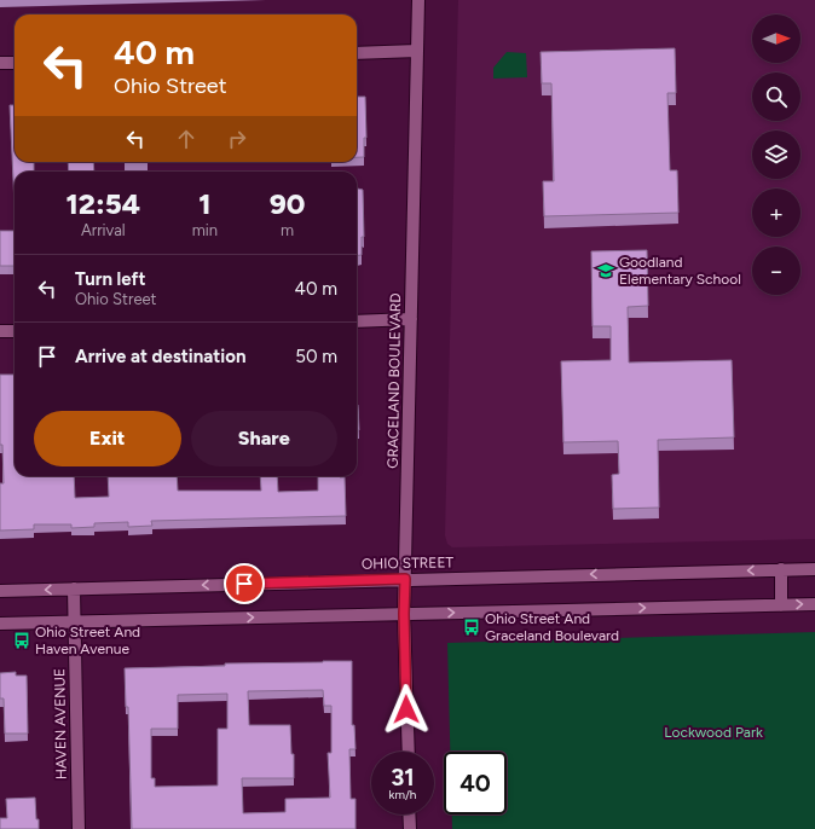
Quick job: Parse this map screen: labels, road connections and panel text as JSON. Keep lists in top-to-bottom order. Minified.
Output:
{"streets":{"street":["GRACELAND BOULEVARD","OHIO STREET","HAVEN AVENUE"]},"crossings":[["GRACELAND BOULEVARD","OHIO STREET"],["OHIO STREET","HAVEN AVENUE"]],"parks":["Lockwood Park"],"places":{"school or university":["Goodland Elementary School"],"bus stop":["Ohio Street And Graceland Boulevard","Ohio Street And Haven Avenue"]},"north":"right","page":{"map_buttons":["+","−"],"turn":["40 m","Ohio Street"],"eta":["12:54","Arrival","1","min","90","m"],"list":[{"name":"Turn left","note":"Ohio Street","value":"40 m"},{"name":"Arrive at destination","value":"50 m"}],"buttons":["Exit","Share"],"speed":"31 km/h","limit":"40"}}
